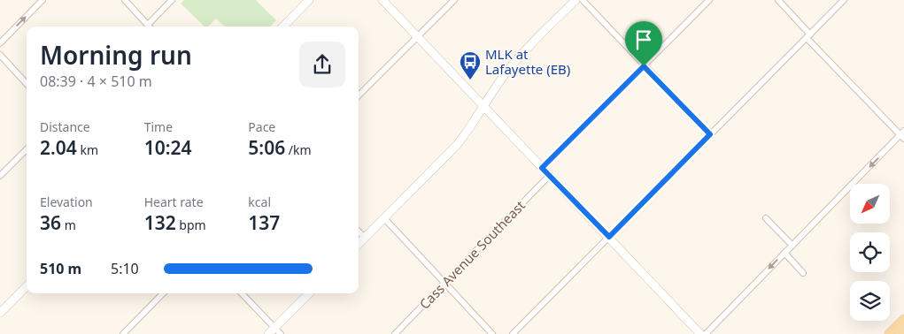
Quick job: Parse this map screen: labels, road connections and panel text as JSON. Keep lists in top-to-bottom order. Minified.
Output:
{"streets":{"street":["Cass Avenue Southeast"]},"places":{"bus stop":["MLK at Lafayette (EB)"]},"north":"bottom left","page":{"heading":["Morning run","08:39 · 4 × 510 m"],"stats":[["Distance","2.04 km"],["Time","10:24"],["Pace","5:06 /km"],["Elevation","36 m"],["Heart rate","132 bpm"],["kcal","137"]],"list":[{"name":"510 m","note":"5:10"}]}}
